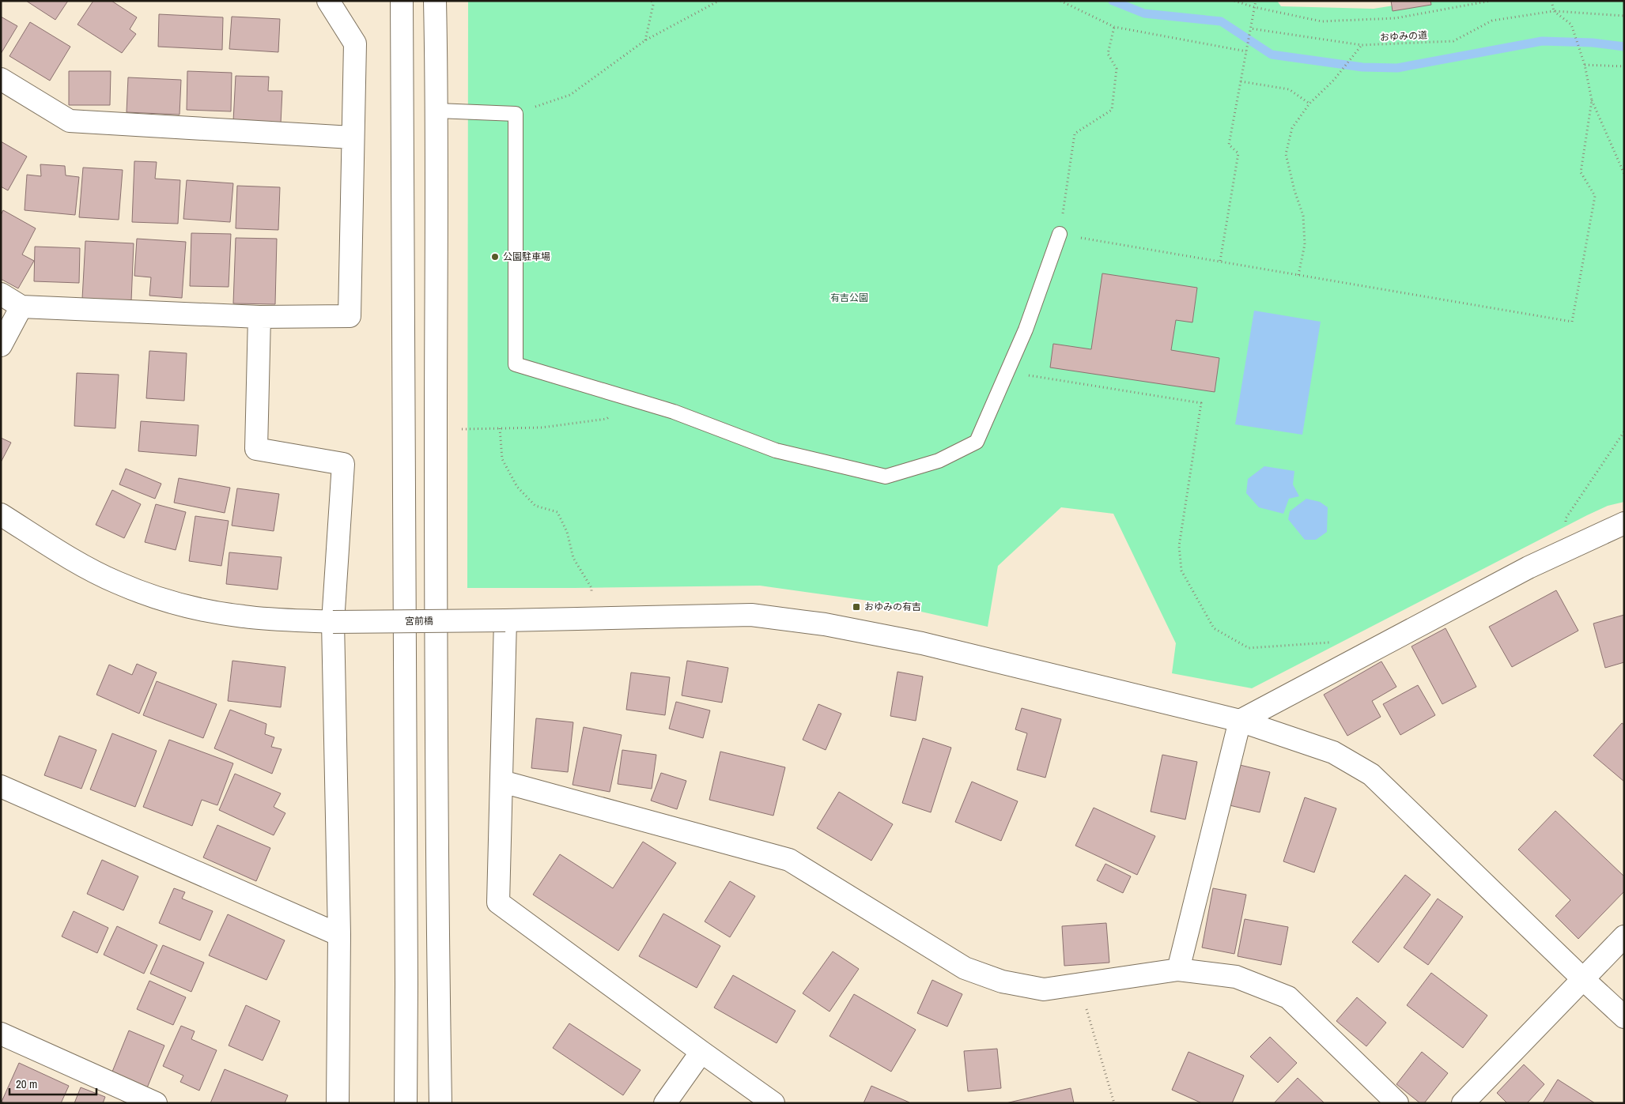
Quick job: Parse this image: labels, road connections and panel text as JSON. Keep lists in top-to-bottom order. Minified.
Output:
{"streets":{"street":["宮前橋"],"path":["おゆみの道"]},"parks":["有吉公園"],"places":{"other":["公園駐車場"],"transit":["おゆみの有吉"]},"scale_bar":"20 m"}
